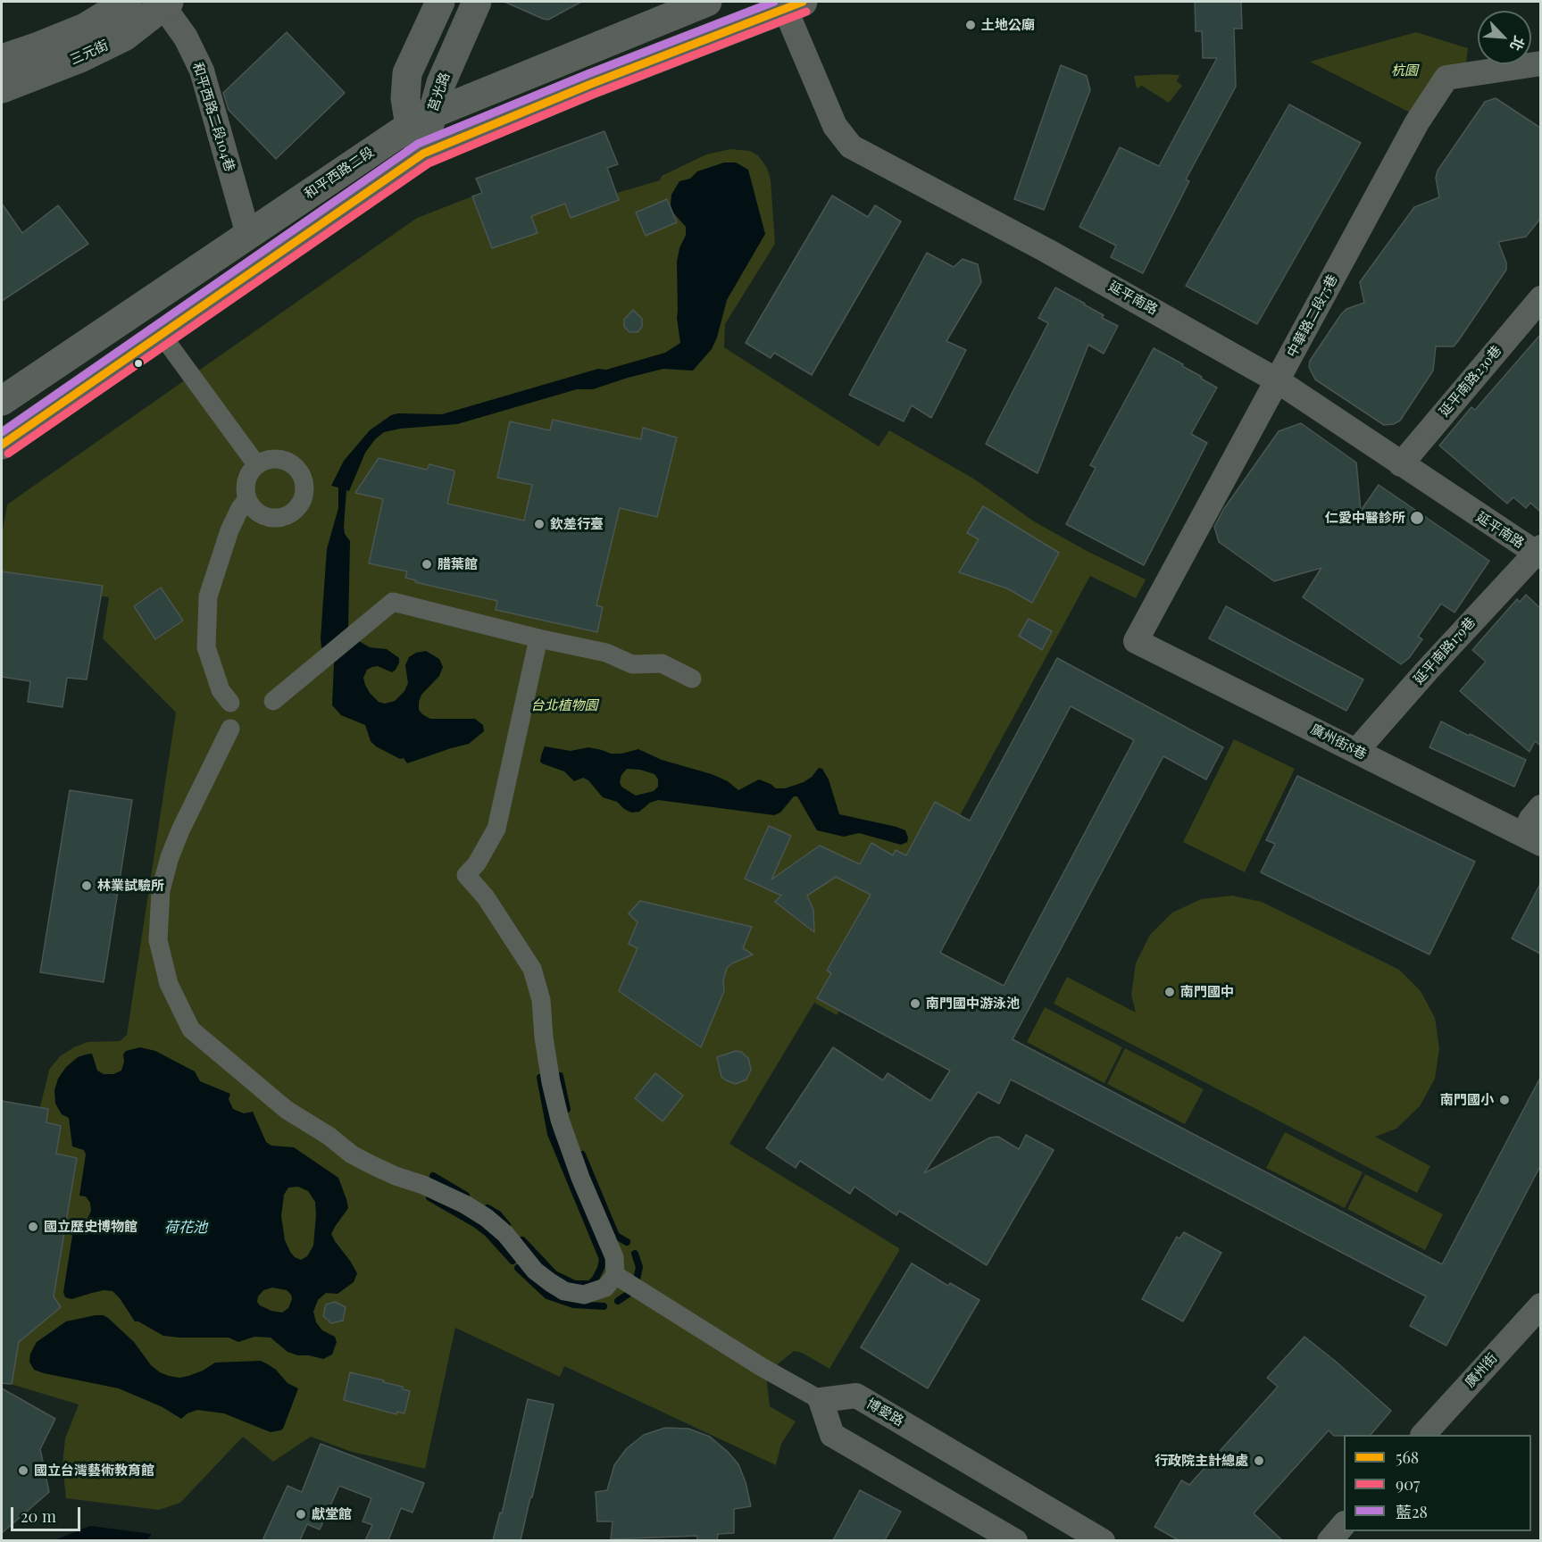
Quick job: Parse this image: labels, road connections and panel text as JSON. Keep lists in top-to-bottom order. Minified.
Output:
{"streets":{"main road":["和平西路二段"],"street":["三元街","莒光路","和平西路二段104巷","延平南路","中華路二段75巷","延平南路230巷","延平南路179巷","廣州街8巷","廣州街","博愛路"]},"crossings":[["三元街","和平西路二段104巷"],["莒光路","和平西路二段"],["和平西路二段104巷","和平西路二段"],["延平南路","中華路二段75巷"],["延平南路","延平南路230巷"],["延平南路","延平南路179巷"],["中華路二段75巷","廣州街8巷"],["延平南路179巷","廣州街8巷"]],"water":["荷花池"],"parks":["杭園","台北植物園"],"places":["土地公廟","仁愛中醫診所","欽差行臺","腊葉館","林業試驗所","南門國中","南門國中游泳池","南門國小","國立歷史博物館","行政院主計總處","國立台灣藝術教育館","獻堂館"],"lines":["transit line 568","transit line 藍28","transit line 907"],"legend":["568","907","藍28"],"scale_bar":"20 m","north":"bottom right"}
